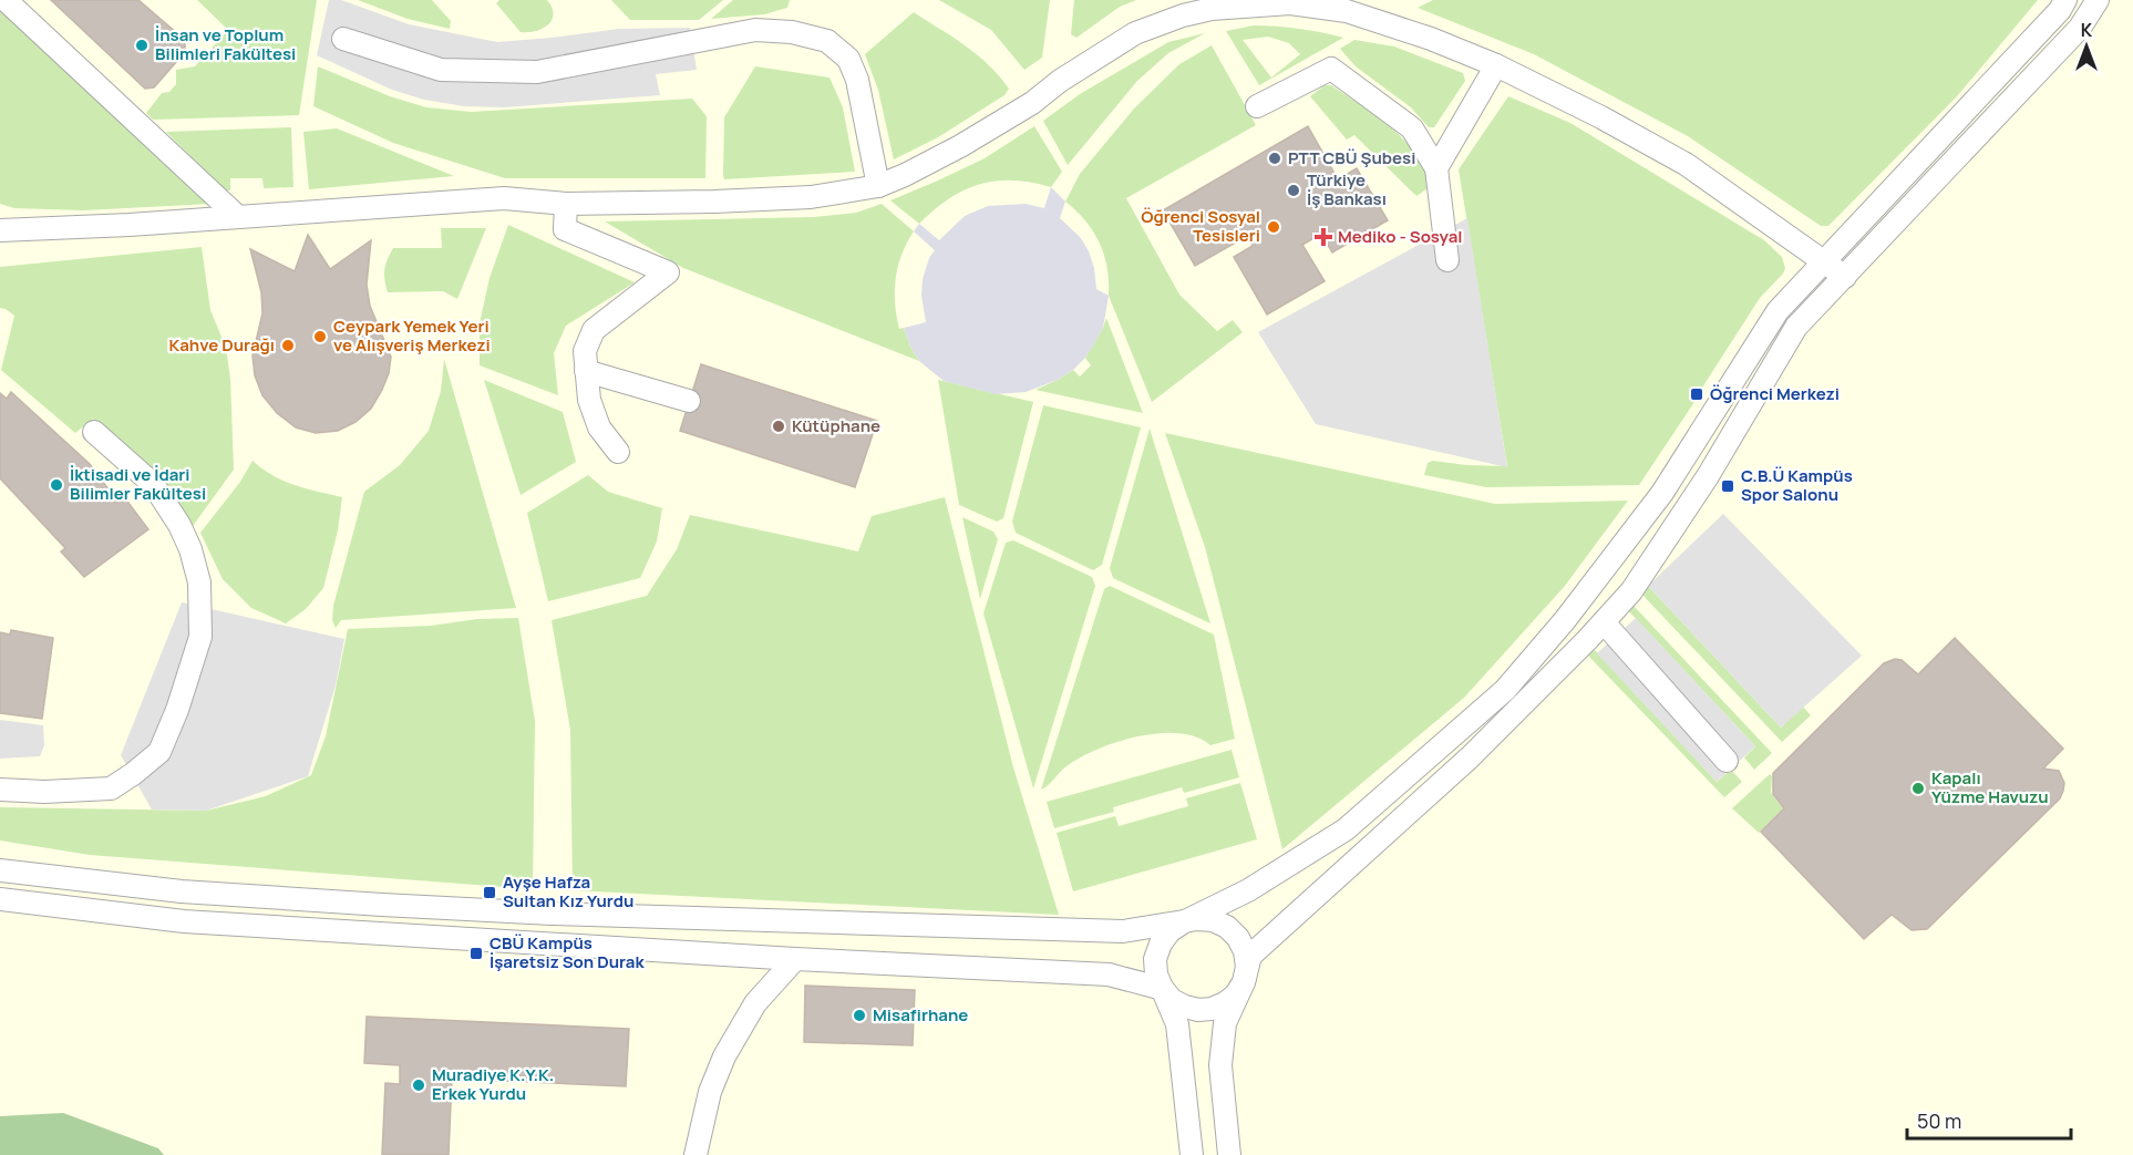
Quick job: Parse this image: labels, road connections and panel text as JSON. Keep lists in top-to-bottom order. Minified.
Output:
{"places":{"other":["İnsan ve Toplum Bilimleri Fakültesi","PTT CBÜ Şubesi","Türkiye İş Bankası","Öğrenci Sosyal Tesisleri","Ceypark Yemek Yeri ve Alışveriş Merkezi","Kahve Durağı","Kütüphane","İktisadi ve İdari Bilimler Fakültesi","Kapalı Yüzme Havuzu","Misafirhane","Muradiye K.Y.K. Erkek Yurdu"],"health":["Mediko - Sosyal"],"transit":["Öğrenci Merkezi","C.B.Ü Kampüs Spor Salonu","Ayşe Hafza Sultan Kız Yurdu","CBÜ Kampüs İşaretsiz Son Durak"]},"scale_bar":"50 m","north":"top"}
